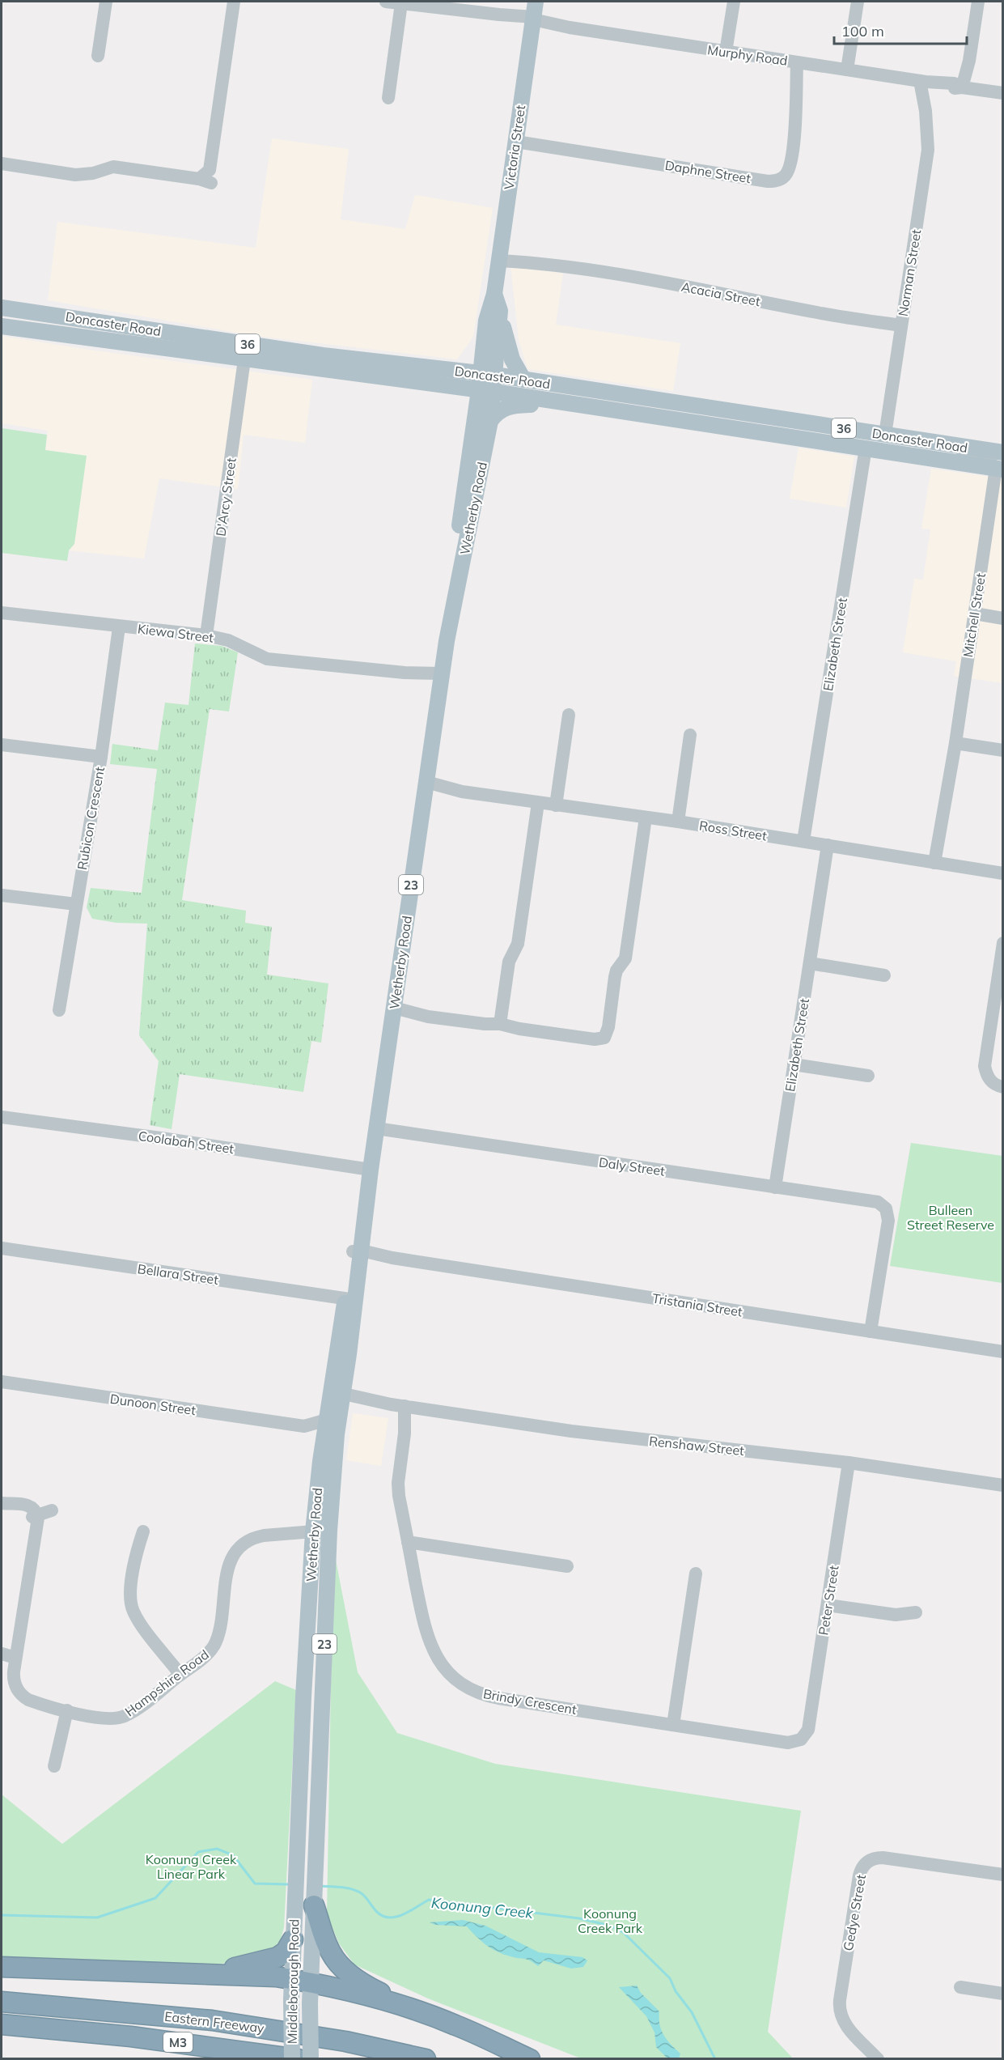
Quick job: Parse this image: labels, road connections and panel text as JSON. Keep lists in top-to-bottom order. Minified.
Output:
{"streets":{"highway":["Eastern Freeway","M3"],"main road":["Victoria Street","Doncaster Road","36","Wetherby Road","23","Middleborough Road"],"street":["Murphy Road","Daphne Street","Norman Street","Acacia Street","D'Arcy Street","Mitchell Street","Kiewa Street","Elizabeth Street","Rubicon Crescent","Ross Street","Coolabah Street","Daly Street","Bellara Street","Tristania Street","Dunoon Street","Renshaw Street","Peter Street","Hampshire Road","Brindy Crescent","Gedye Street"]},"crossings":[["Murphy Road","Victoria Street"],["Murphy Road","Daphne Street"],["Murphy Road","Norman Street"],["Victoria Street","Daphne Street"],["Victoria Street","Acacia Street"],["Victoria Street","Doncaster Road"],["Victoria Street","Wetherby Road"],["Norman Street","Acacia Street"],["Norman Street","Doncaster Road"],["Doncaster Road","D'Arcy Street"],["Doncaster Road","Wetherby Road"],["Doncaster Road","Mitchell Street"],["Doncaster Road","Elizabeth Street"],["D'Arcy Street","Kiewa Street"],["Wetherby Road","Kiewa Street"],["Wetherby Road","Ross Street"],["Wetherby Road","Coolabah Street"],["Wetherby Road","Daly Street"],["Wetherby Road","Bellara Street"],["Wetherby Road","Tristania Street"],["Wetherby Road","Dunoon Street"],["Wetherby Road","Renshaw Street"],["Wetherby Road","Hampshire Road"],["Wetherby Road","Middleborough Road"],["Mitchell Street","Ross Street"],["Kiewa Street","Rubicon Crescent"],["Elizabeth Street","Ross Street"],["Elizabeth Street","Daly Street"],["Daly Street","Tristania Street"],["Renshaw Street","Peter Street"],["Renshaw Street","Brindy Crescent"],["Peter Street","Brindy Crescent"]],"water":["Koonung Creek"],"parks":["Bulleen Street Reserve","Koonung Creek Linear Park","Koonung Creek Park"],"scale_bar":"100 m"}
